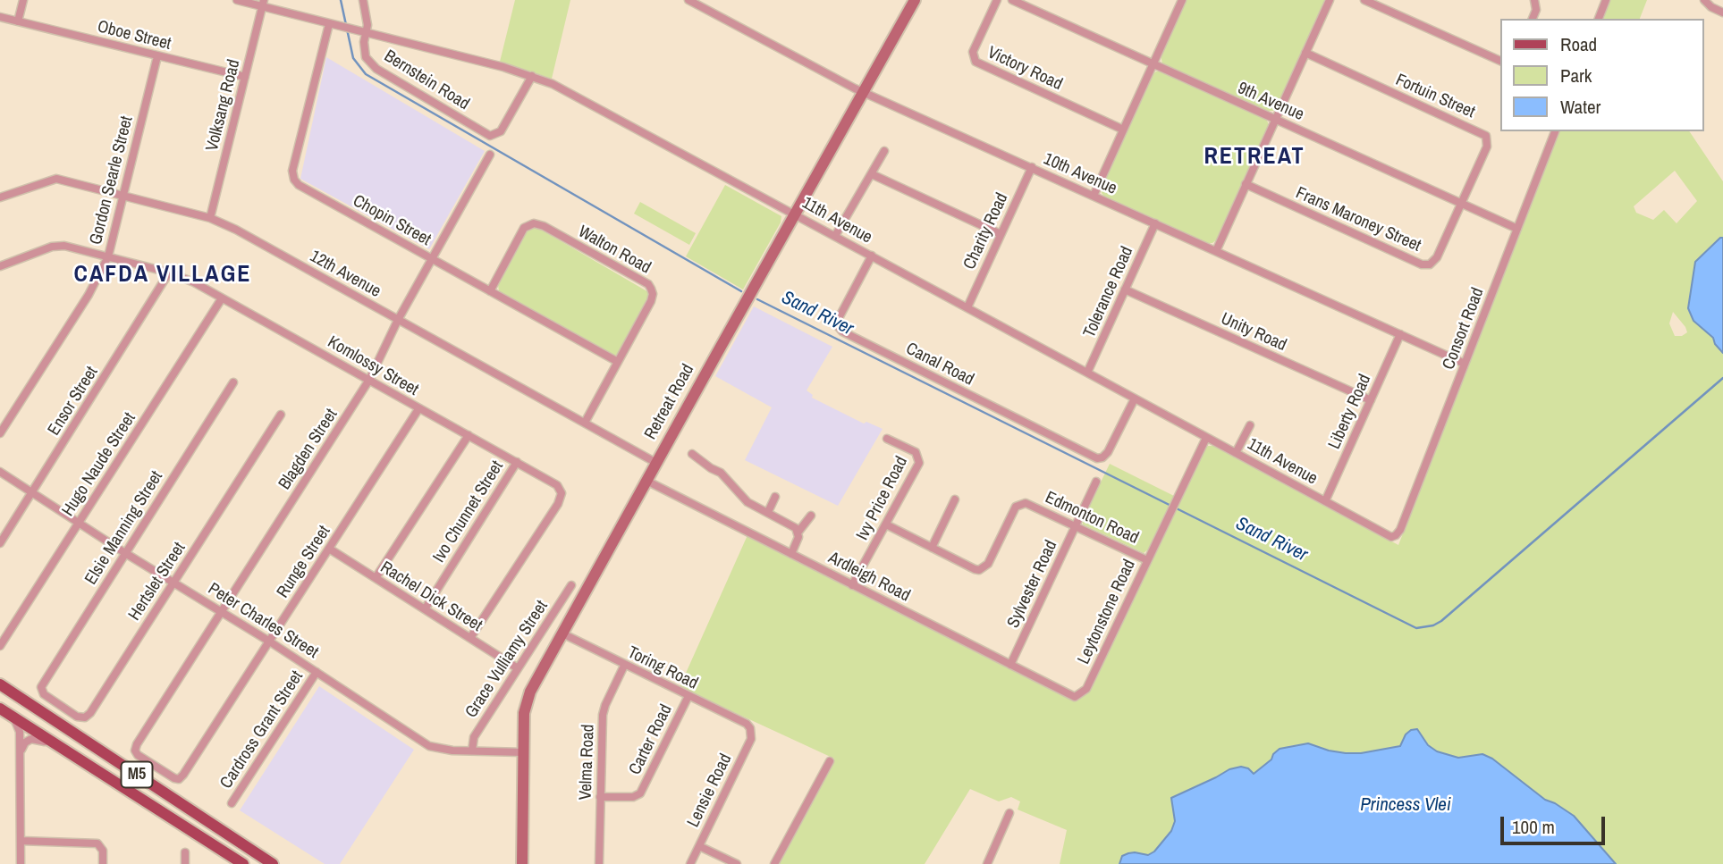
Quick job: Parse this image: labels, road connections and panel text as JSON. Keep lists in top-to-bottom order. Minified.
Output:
{"streets":{"main road":["Retreat Road","M5"],"street":["Oboe Street","Victory Road","Bernstein Road","Fortuin Street","9th Avenue","Volksang Road","10th Avenue","Gordon Searle Street","Frans Maroney Street","Chopin Street","11th Avenue","Charity Road","Walton Road","12th Avenue","Tolerance Road","Consort Road","Unity Road","Canal Road","Komlossy Street","Ensor Street","Liberty Road","Blagden Street","Hugo Naude Street","Ivy Price Road","Ivo Chunnet Street","Edmonton Road","Elsie Manning Street","Runge Street","Ardleigh Road","Hertslet Street","Sylvester Road","Rachel Dick Street","Leytonstone Road","Peter Charles Street","Grace Vulliamy Street","Toring Road","Cardross Grant Street","Carter Road","Velma Road","Lensie Road"]},"crossings":[["Oboe Street","Volksang Road"],["Oboe Street","Gordon Searle Street"],["Bernstein Road","11th Avenue"],["Fortuin Street","9th Avenue"],["Fortuin Street","Frans Maroney Street"],["9th Avenue","Frans Maroney Street"],["9th Avenue","Consort Road"],["Volksang Road","11th Avenue"],["Volksang Road","12th Avenue"],["10th Avenue","Charity Road"],["10th Avenue","Tolerance Road"],["10th Avenue","Consort Road"],["10th Avenue","Retreat Road"],["10th Avenue","Liberty Road"],["Gordon Searle Street","12th Avenue"],["Gordon Searle Street","Komlossy Street"],["Chopin Street","11th Avenue"],["Chopin Street","Walton Road"],["Chopin Street","Blagden Street"],["11th Avenue","Charity Road"],["11th Avenue","Tolerance Road"],["11th Avenue","Consort Road"],["11th Avenue","Canal Road"],["11th Avenue","Retreat Road"],["11th Avenue","Liberty Road"],["11th Avenue","Leytonstone Road"],["Walton Road","12th Avenue"],["12th Avenue","Retreat Road"],["12th Avenue","Blagden Street"],["Tolerance Road","Unity Road"],["Unity Road","Liberty Road"],["Komlossy Street","Ensor Street"],["Komlossy Street","Blagden Street"],["Komlossy Street","Hugo Naude Street"],["Komlossy Street","Ivo Chunnet Street"],["Komlossy Street","Runge Street"],["Komlossy Street","Rachel Dick Street"],["Ensor Street","Peter Charles Street"],["Retreat Road","Ardleigh Road"],["Retreat Road","Peter Charles Street"],["Retreat Road","Toring Road"],["Blagden Street","Runge Street"],["Blagden Street","Peter Charles Street"],["Hugo Naude Street","Peter Charles Street"],["Ivy Price Road","Edmonton Road"],["Ivy Price Road","Ardleigh Road"],["Ivo Chunnet Street","Rachel Dick Street"],["Edmonton Road","Sylvester Road"],["Edmonton Road","Leytonstone Road"],["Elsie Manning Street","Hertslet Street"],["Elsie Manning Street","Peter Charles Street"],["Runge Street","Rachel Dick Street"],["Runge Street","Peter Charles Street"],["Ardleigh Road","Sylvester Road"],["Ardleigh Road","Leytonstone Road"],["Hertslet Street","Peter Charles Street"],["Rachel Dick Street","Grace Vulliamy Street"],["Peter Charles Street","Grace Vulliamy Street"],["Peter Charles Street","Cardross Grant Street"],["Toring Road","Carter Road"],["Toring Road","Velma Road"],["Toring Road","Lensie Road"],["Carter Road","Velma Road"]],"districts":["RETREAT","CAFDA VILLAGE"],"water":["Sand River","Princess Vlei"],"legend":["Road","Park","Water"],"scale_bar":"100 m"}
